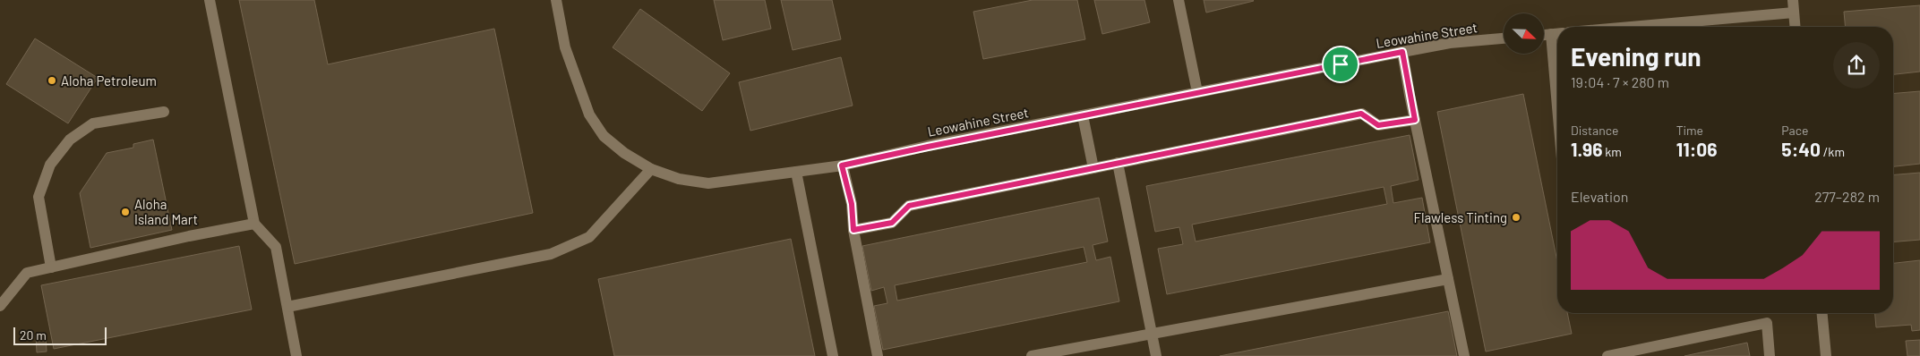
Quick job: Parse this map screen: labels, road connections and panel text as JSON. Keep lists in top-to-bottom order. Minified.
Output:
{"streets":{"street":["Leowahine Street"]},"places":["Aloha Petroleum","Aloha Island Mart","Flawless Tinting"],"scale_bar":"20 m","north":"bottom right","page":{"heading":["Evening run","19:04 · 7 × 280 m"],"stats":[["Distance","1.96 km"],["Time","11:06"],["Pace","5:40 /km"]],"chart":["Elevation","277–282 m"],"scale":"20 m"}}
